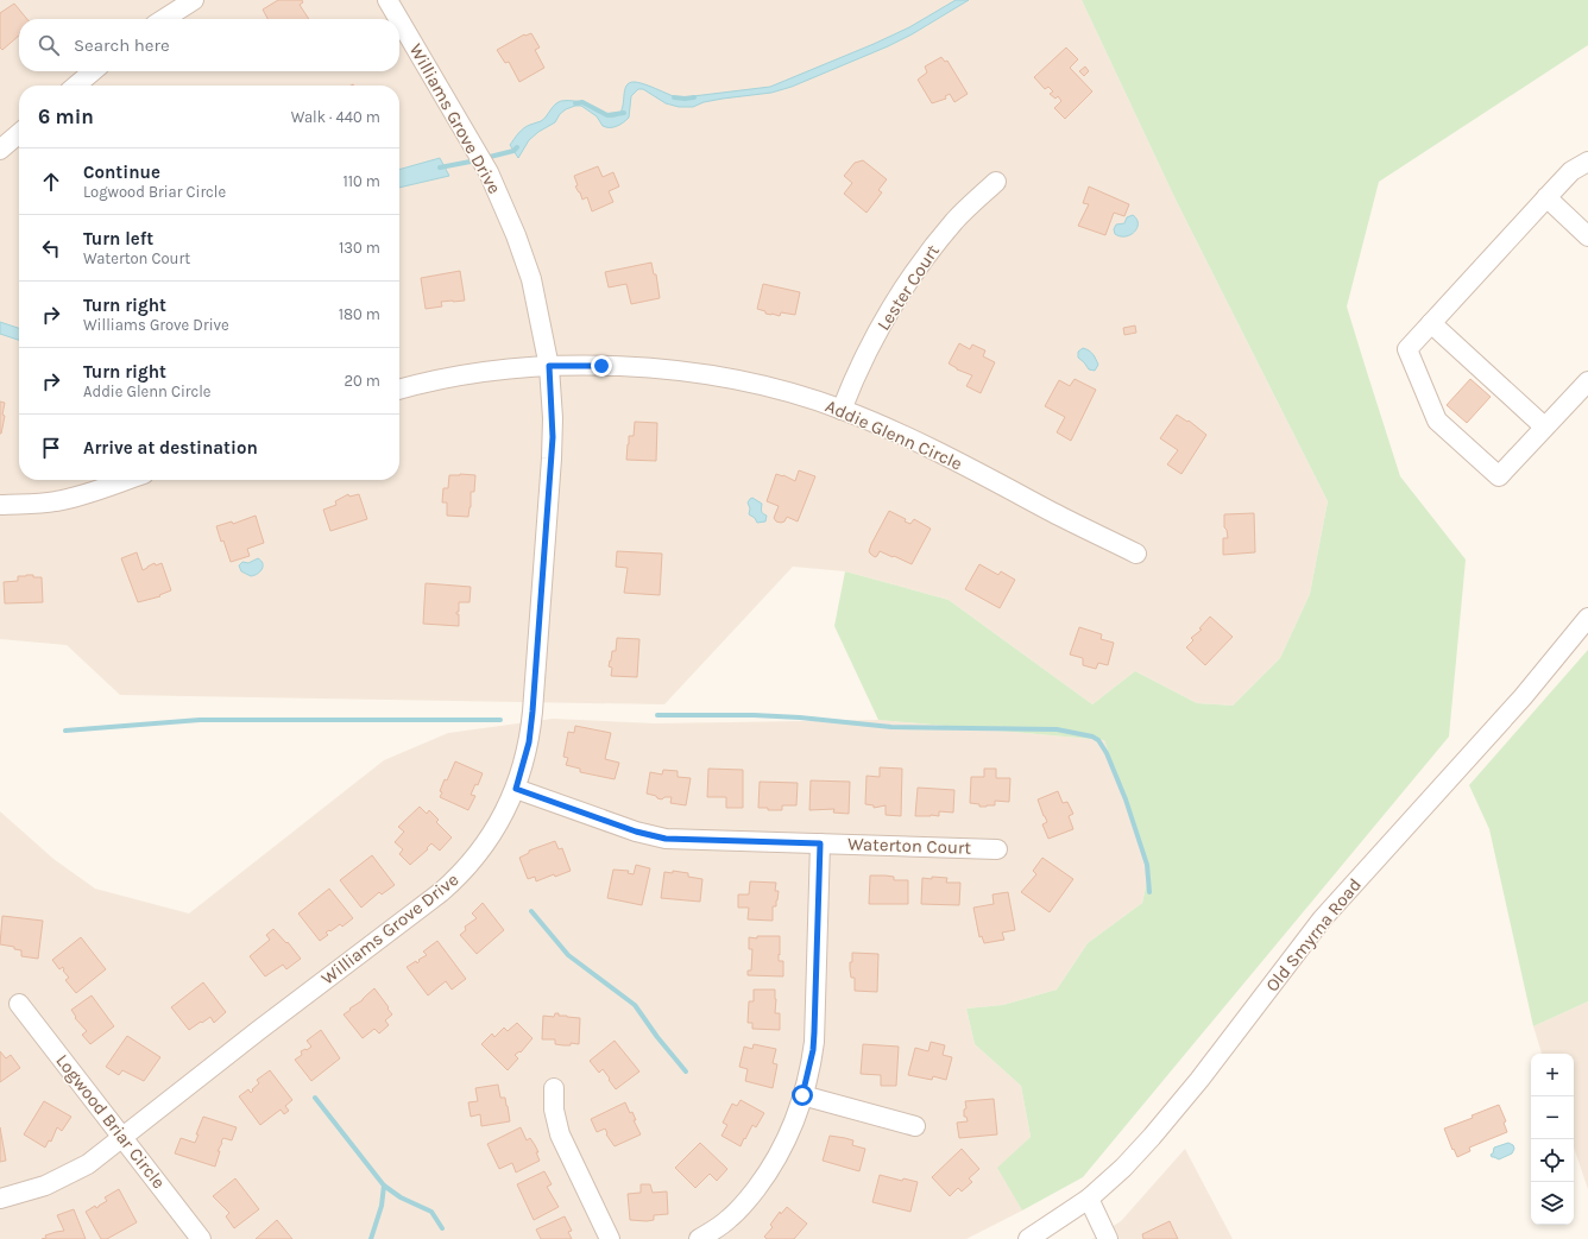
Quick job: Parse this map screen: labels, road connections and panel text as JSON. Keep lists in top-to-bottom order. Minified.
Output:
{"streets":{"street":["Williams Grove Drive","Lester Court","Addie Glenn Circle","Waterton Court","Old Smyrna Road","Logwood Briar Circle"]},"crossings":[["Williams Grove Drive","Addie Glenn Circle"],["Williams Grove Drive","Waterton Court"],["Williams Grove Drive","Logwood Briar Circle"],["Lester Court","Addie Glenn Circle"]],"page":{"search":"Search here","heading":["6 min","Walk · 440 m"],"list":[["Continue","Logwood Briar Circle","110 m"],["Turn left","Waterton Court","130 m"],["Turn right","Williams Grove Drive","180 m"],["Turn right","Addie Glenn Circle","20 m"],"Arrive at destination"],"map_buttons":["+","−"]}}
